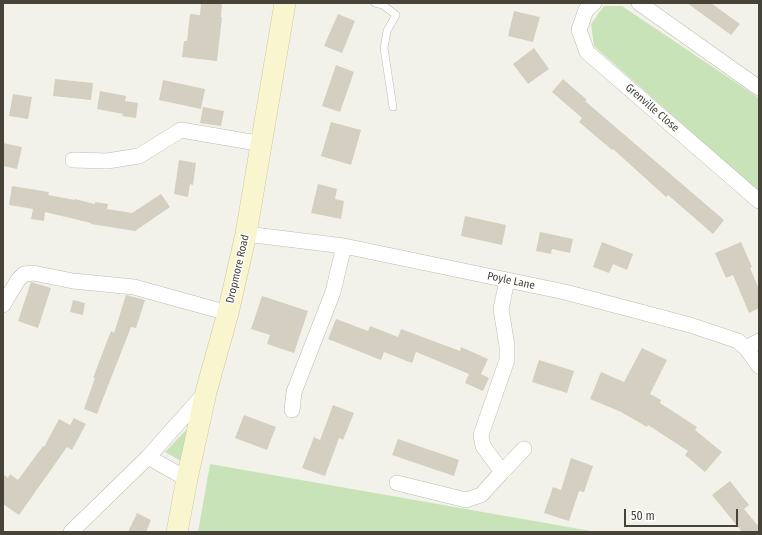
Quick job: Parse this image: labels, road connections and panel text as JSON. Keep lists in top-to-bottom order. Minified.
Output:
{"streets":{"street":["Grenville Close","Dropmore Road","Poyle Lane"]},"crossings":[["Dropmore Road","Poyle Lane"]],"scale_bar":"50 m"}
